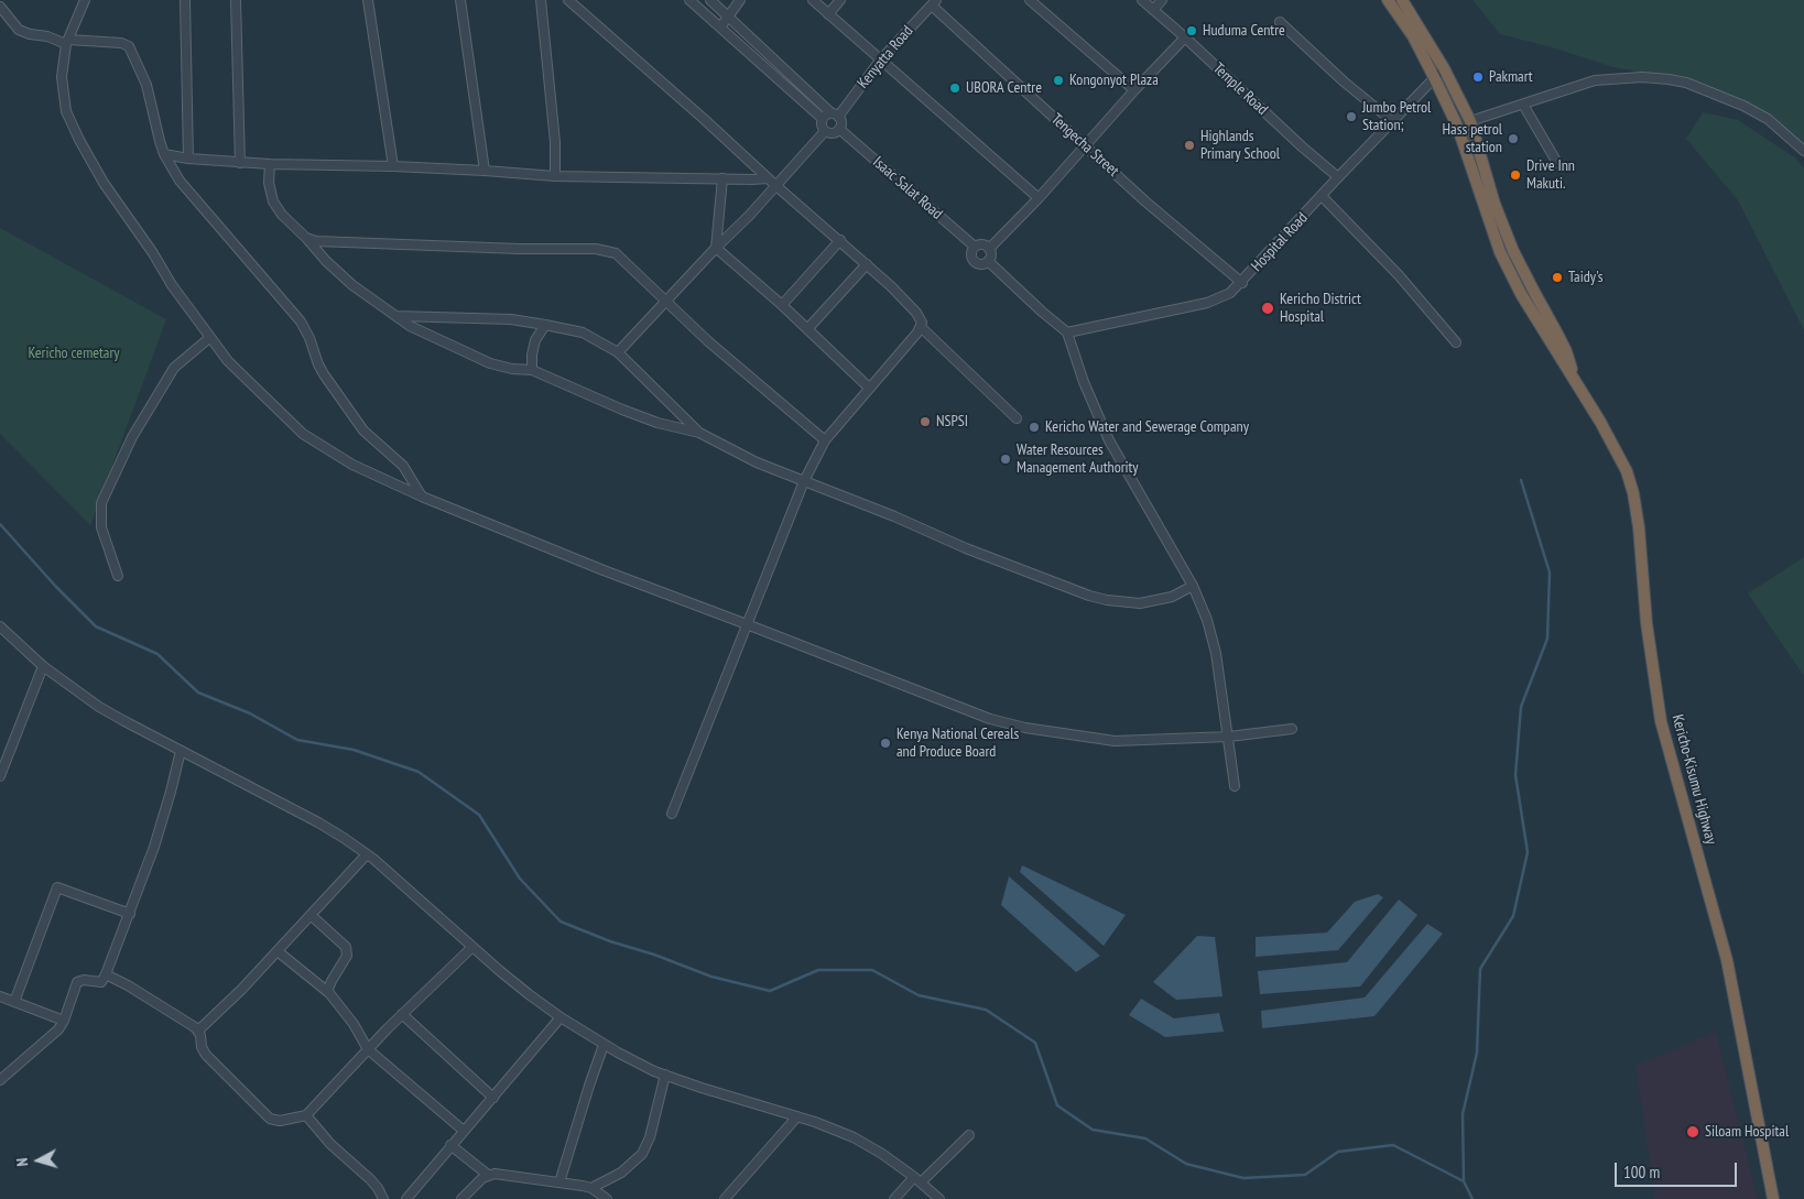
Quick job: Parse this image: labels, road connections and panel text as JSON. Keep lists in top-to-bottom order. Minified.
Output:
{"streets":{"highway":["Kericho-Kisumu Highway"],"street":["Kenyatta Road","Temple Road","Tengecha Street","Isaac Salat Road","Hospital Road"]},"crossings":[["Kenyatta Road","Tengecha Street"],["Kenyatta Road","Isaac Salat Road"],["Temple Road","Hospital Road"],["Tengecha Street","Hospital Road"],["Hospital Road","Kericho-Kisumu Highway"]],"parks":["Kericho cemetary"],"places":["Huduma Centre","Pakmart","Kongonyot Plaza","UBORA Centre","Jumbo Petrol Station;","Hass petrol station","Highlands Primary School","Drive Inn Makuti.","Taidy's","Kericho District Hospital","NSPSI","Kericho Water and Sewerage Company","Water Resources Management Authority","Kenya National Cereals and Produce Board","Siloam Hospital"],"scale_bar":"100 m","north":"left"}
